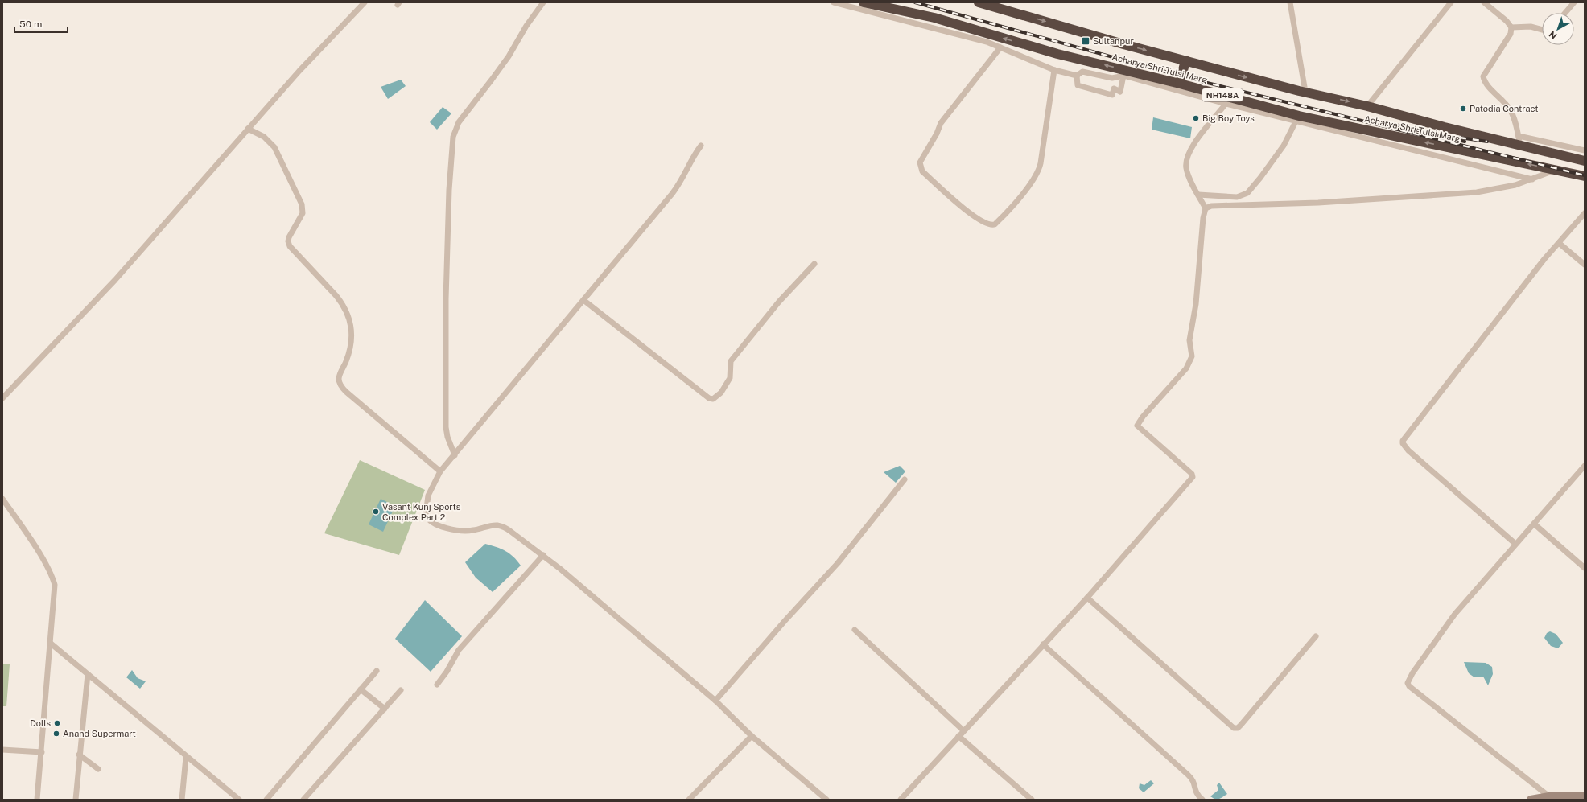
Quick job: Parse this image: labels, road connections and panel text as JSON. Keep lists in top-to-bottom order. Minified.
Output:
{"streets":{"highway":["Acharya Shri Tulsi Marg","NH148A"]},"places":{"transit":["Sultanpur"],"other":["Patodia Contract","Big Boy Toys","Vasant Kunj Sports Complex Part 2","Dolls","Anand Supermart"]},"scale_bar":"50 m","north":"bottom left"}
